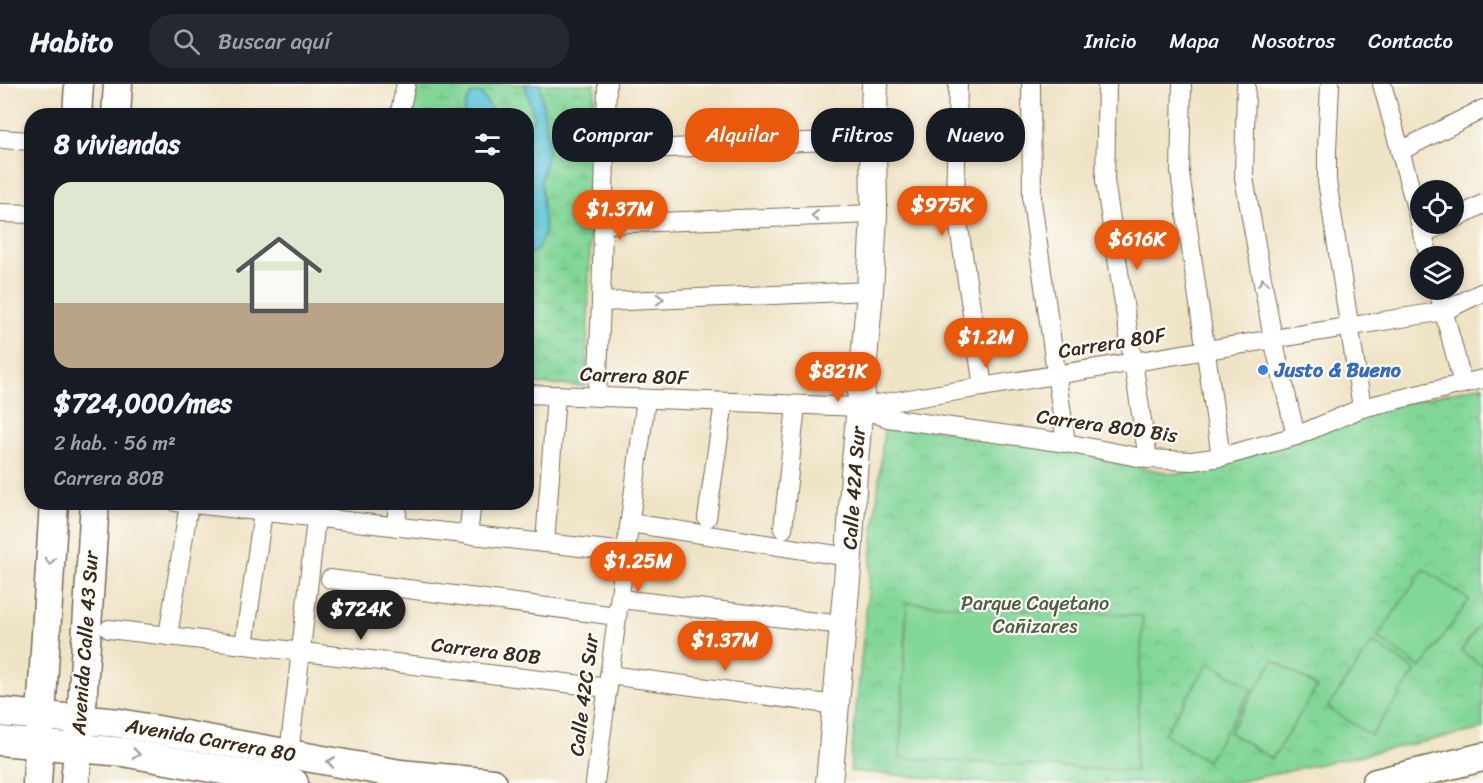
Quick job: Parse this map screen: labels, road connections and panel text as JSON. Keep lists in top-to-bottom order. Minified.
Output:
{"streets":{"main road":["Avenida Calle 43 Sur","Avenida Carrera 80"],"street":["Carrera 80F","Carrera 80D Bis","Calle 42A Sur","Carrera 80B","Calle 42C Sur"]},"crossings":[["Carrera 80F","Carrera 80D Bis"],["Carrera 80F","Calle 42A Sur"],["Carrera 80F","Calle 42C Sur"],["Carrera 80D Bis","Calle 42A Sur"],["Calle 42A Sur","Carrera 80B"],["Avenida Calle 43 Sur","Avenida Carrera 80"],["Carrera 80B","Calle 42C Sur"]],"parks":["Parque Cayetano Cañizares"],"places":["Justo & Bueno"],"page":{"header":"Habito","search":"Buscar aquí","nav":["Inicio","Mapa","Nosotros","Contacto"],"chip":["Comprar","Alquilar","Filtros","Nuevo"],"heading":"8 viviendas","list":[{"name":"$724,000/mes","note":"2 hab. · 56 m² · Carrera 80B"}],"price":["$975K","$1.37M","$616K","$1.2M","$821K","$1.25M","$724K","$1.37M"]}}
